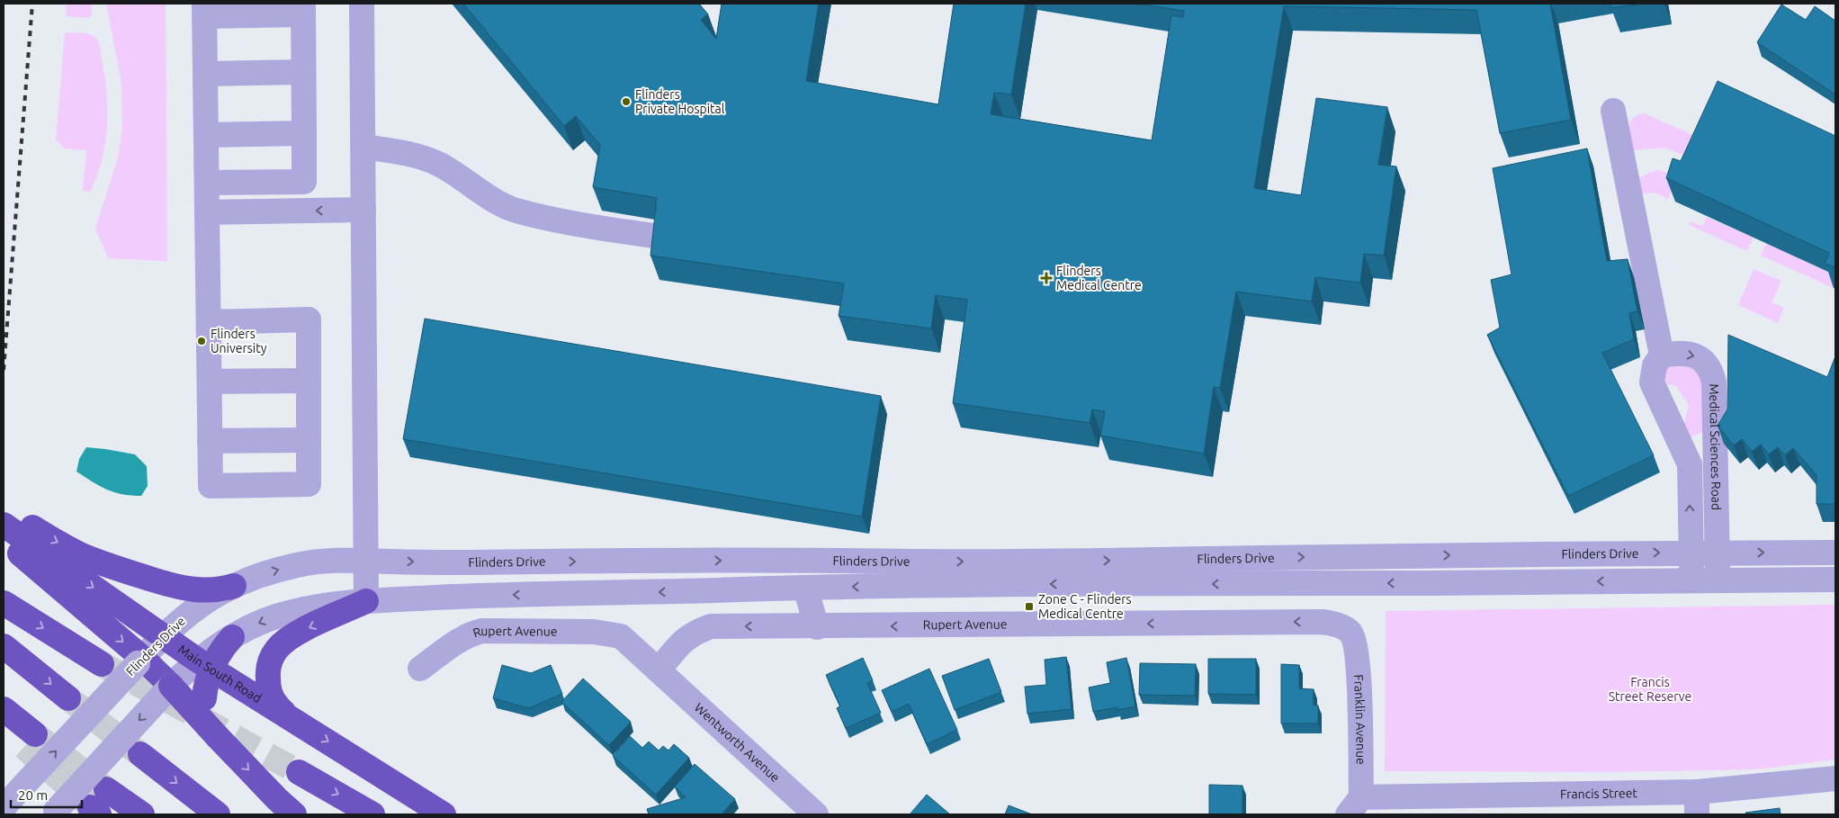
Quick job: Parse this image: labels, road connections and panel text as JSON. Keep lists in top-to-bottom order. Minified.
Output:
{"streets":{"highway":["Main South Road"],"street":["Medical Sciences Road","Flinders Drive","Rupert Avenue","Franklin Avenue","Wentworth Avenue","Francis Street"]},"crossings":[["Medical Sciences Road","Flinders Drive"],["Flinders Drive","Main South Road"],["Rupert Avenue","Franklin Avenue"],["Rupert Avenue","Wentworth Avenue"],["Franklin Avenue","Francis Street"]],"one_way":["Rupert Avenue"],"parks":["Francis Street Reserve"],"places":{"other":["Flinders Private Hospital","Flinders University"],"health":["Flinders Medical Centre"],"transit":["Zone C - Flinders Medical Centre"]},"scale_bar":"20 m"}
